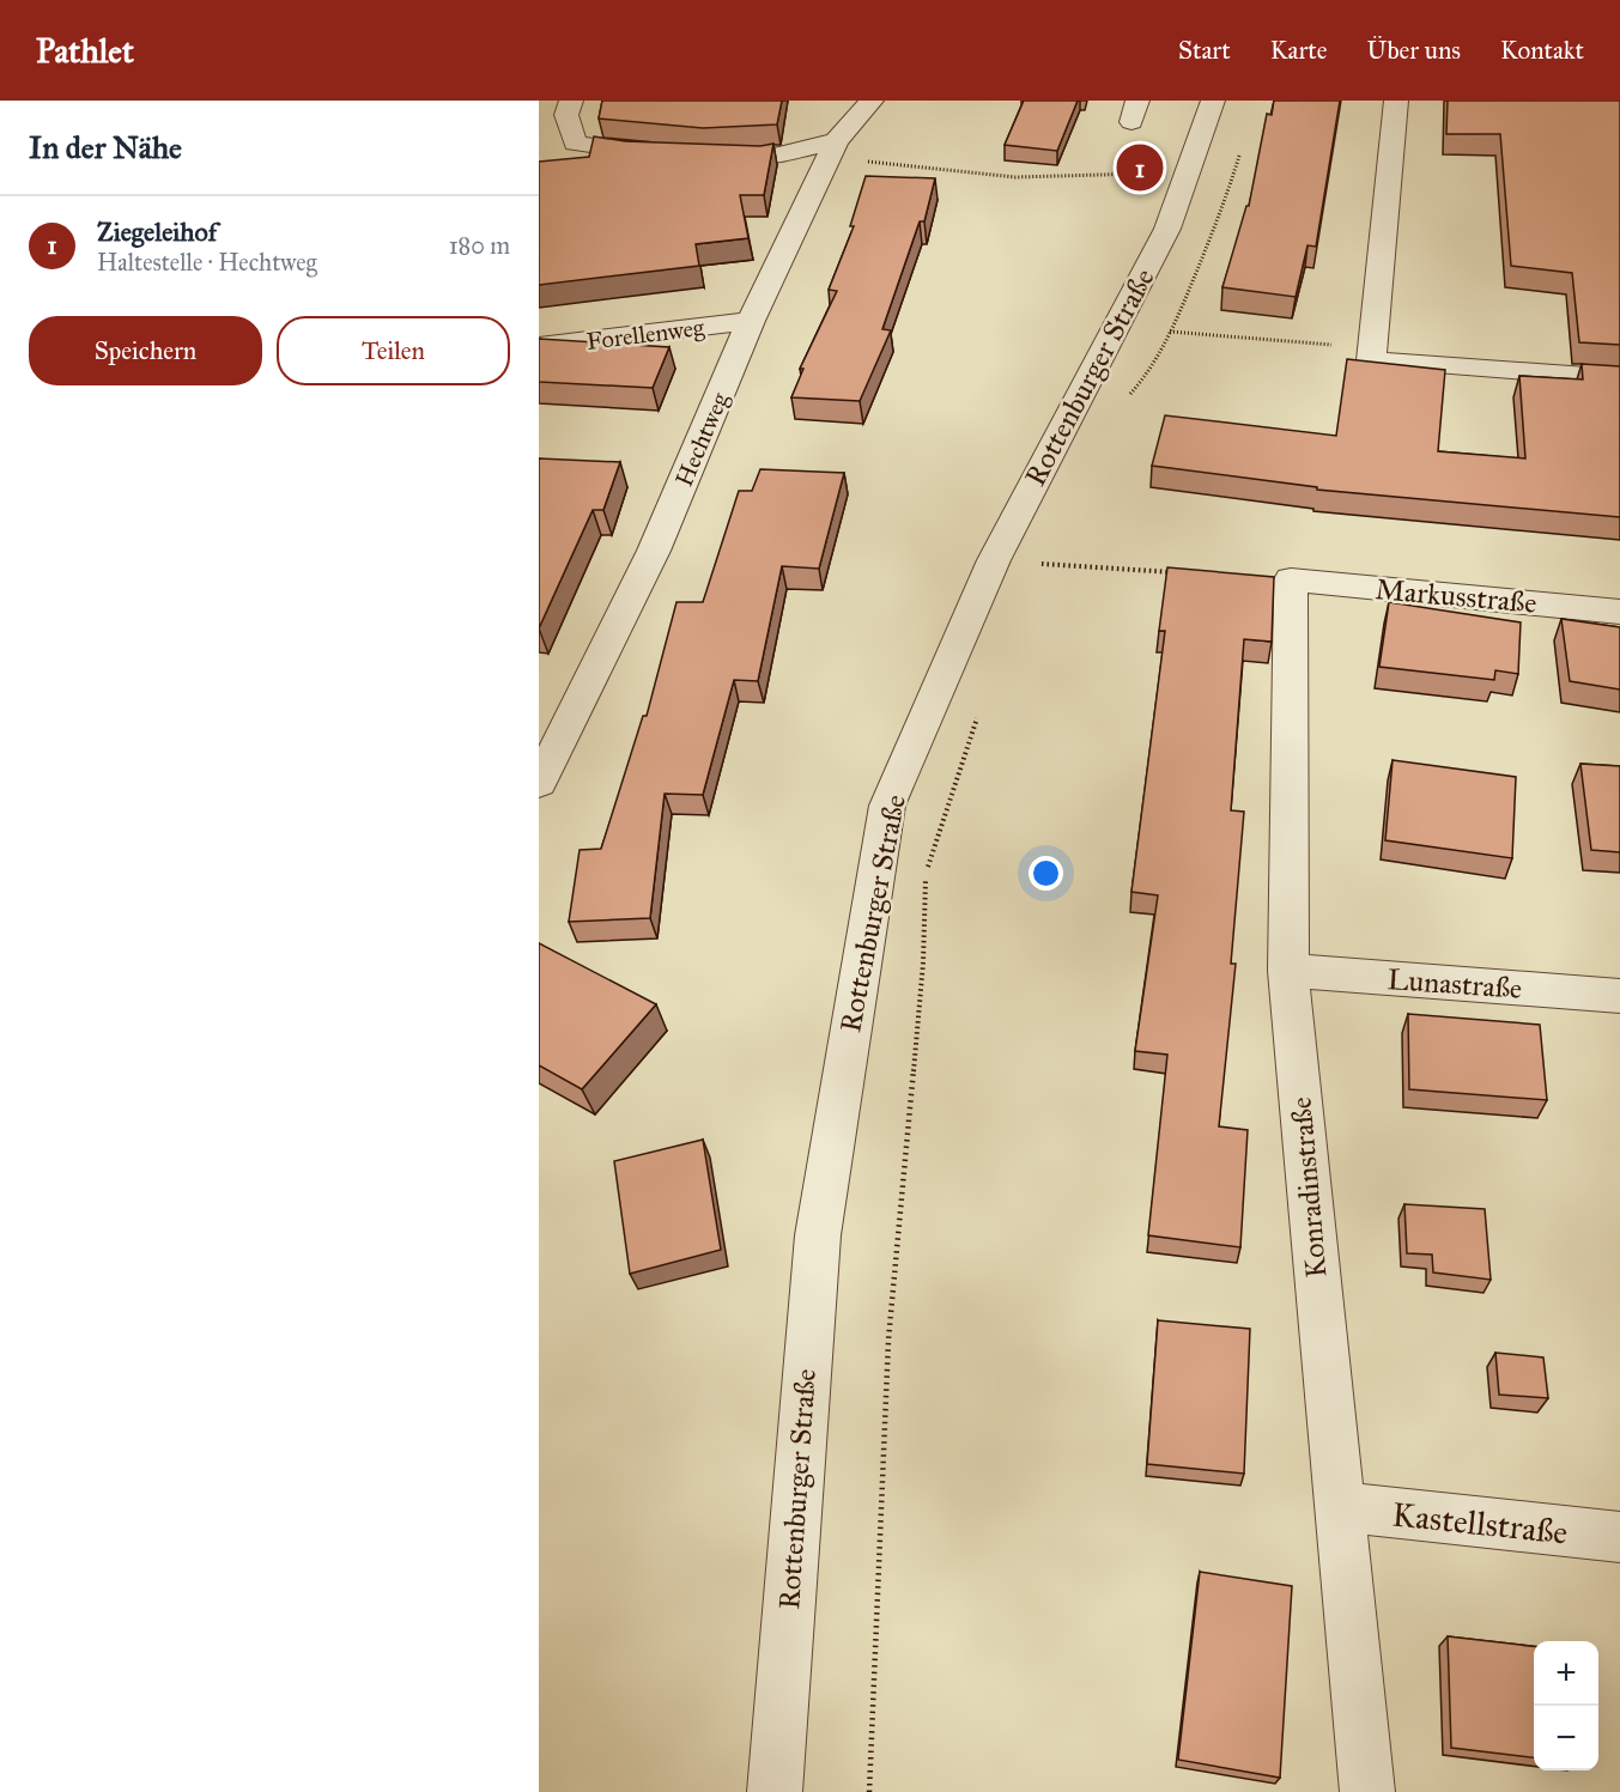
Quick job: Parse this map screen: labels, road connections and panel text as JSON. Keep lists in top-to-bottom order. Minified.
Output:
{"streets":{"street":["Forellenweg","Rottenburger Straße","Hechtweg","Markusstraße","Lunastraße","Konradinstraße","Kastellstraße"]},"crossings":[["Forellenweg","Hechtweg"],["Markusstraße","Konradinstraße"],["Lunastraße","Konradinstraße"],["Konradinstraße","Kastellstraße"]],"page":{"header":"Pathlet","nav":["Start","Karte","Über uns","Kontakt"],"heading":"In der Nähe","pins":"1","list":[{"mark":"1","name":"Ziegeleihof","note":"Haltestelle · Hechtweg","value":"180 m"}],"buttons":["Speichern","Teilen"],"map_buttons":["+","−"]}}
